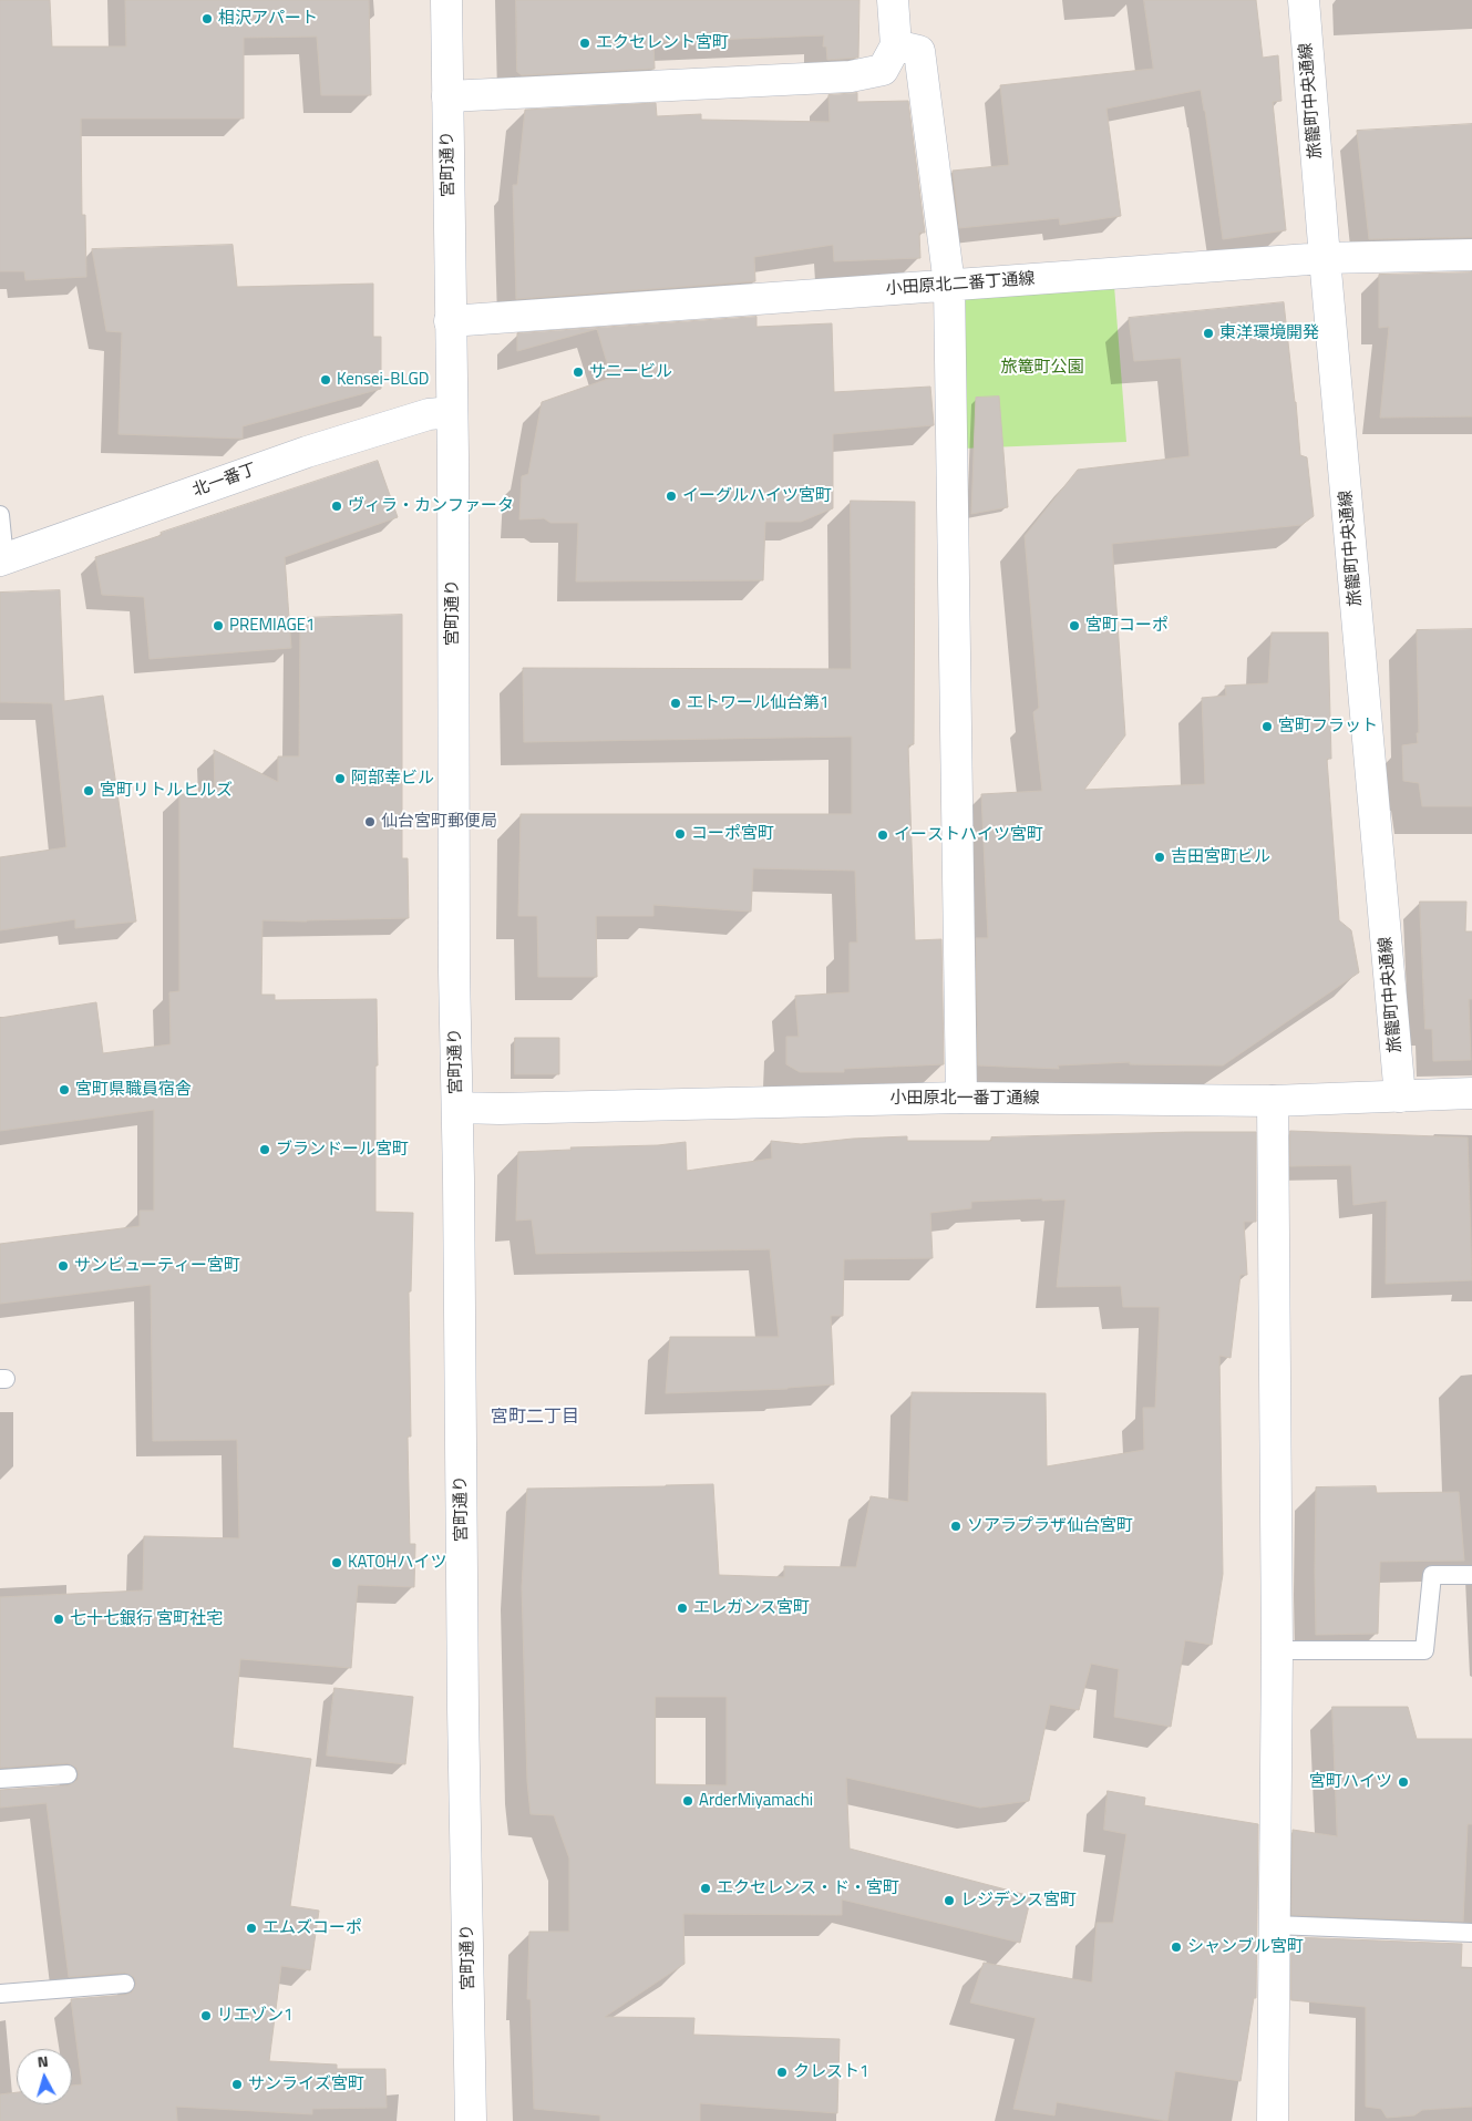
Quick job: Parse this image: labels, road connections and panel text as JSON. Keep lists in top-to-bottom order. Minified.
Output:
{"streets":{"street":["旅籠町中央通線","宮町通り","小田原北二番丁通線","北一番丁","小田原北一番丁通線"]},"crossings":[["旅籠町中央通線","小田原北二番丁通線"],["旅籠町中央通線","小田原北一番丁通線"],["宮町通り","小田原北二番丁通線"],["宮町通り","北一番丁"],["宮町通り","小田原北一番丁通線"]],"districts":["宮町二丁目"],"parks":["旅篭町公園"],"places":["相沢アパート","エクセレント宮町","東洋環境開発","サニービル","Kensei-BLGD","イーグルハイツ宮町","ヴィラ・カンファータ","PREMIAGE1","宮町コーポ","エトワール仙台第1","宮町フラット","阿部幸ビル","宮町リトルヒルズ","仙台宮町郵便局","コーポ宮町","イーストハイツ宮町","吉田宮町ビル","宮町県職員宿舎","ブランドール宮町","サンビューティー宮町","ソアラプラザ仙台宮町","KATOHハイツ","エレガンス宮町","七十七銀行 宮町社宅","宮町ハイツ","ArderMiyamachi","エクセレンス・ド・宮町","レジデンス宮町","エムズコーポ","シャンブル宮町","リエゾン1","クレスト1","サンライズ宮町"],"north":"top"}
